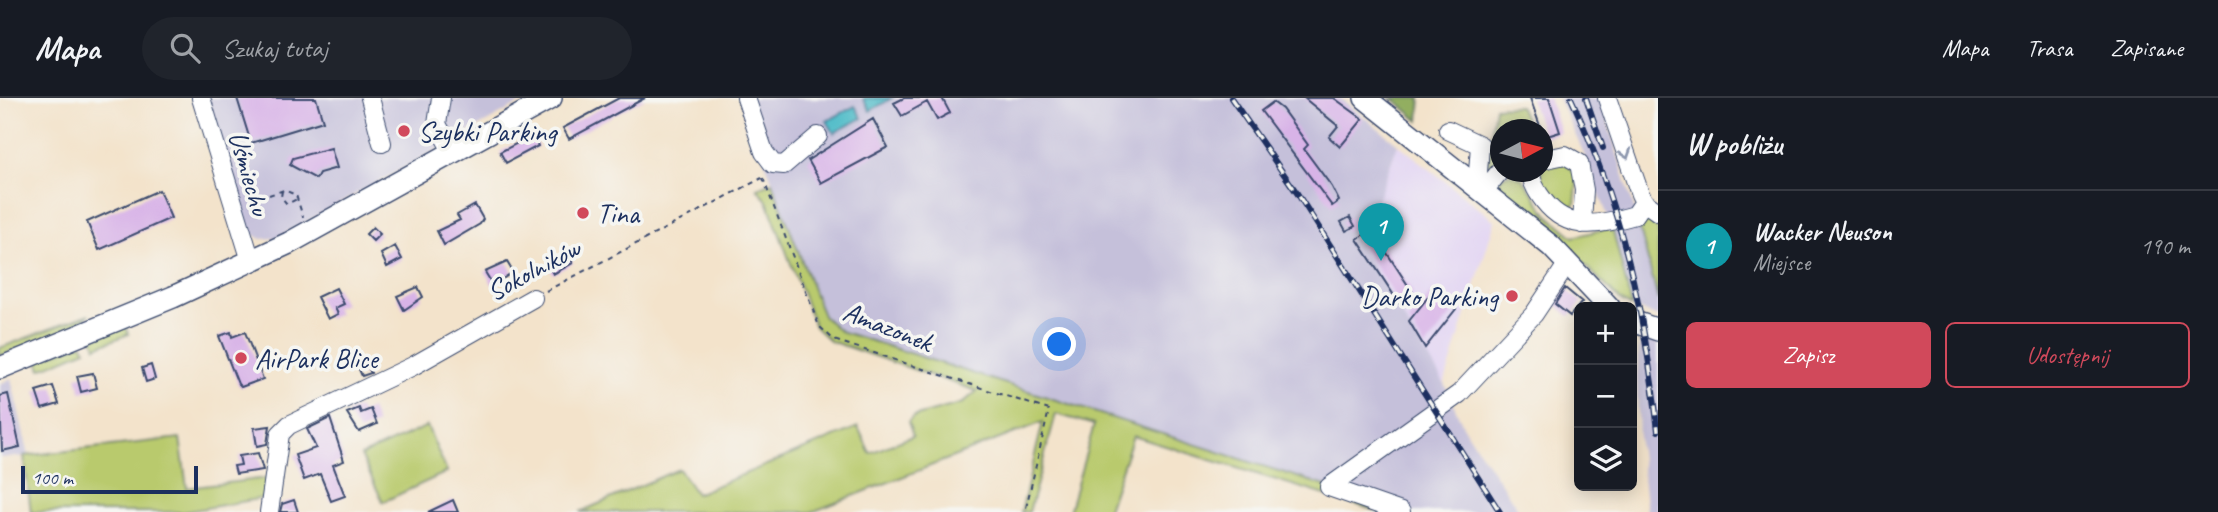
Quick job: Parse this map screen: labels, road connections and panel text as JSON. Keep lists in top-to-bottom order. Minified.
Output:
{"streets":{"street":["Uśmiechu","Sokolników"],"path":["Amazonek"]},"crossings":[["Sokolników","Amazonek"]],"places":["Szybki Parking","Tina","Darko Parking","AirPark Blice"],"scale_bar":"100 m","north":"right","page":{"header":"Mapa","search":"Szukaj tutaj","nav":["Mapa","Trasa","Zapisane"],"heading":"W pobliżu","list":[{"mark":"1","name":"Wacker Neuson","note":"Miejsce","value":"190 m"}],"pins":"1","buttons":["Zapisz","Udostępnij"],"map_buttons":["+","−"],"scale":"100 m"}}
